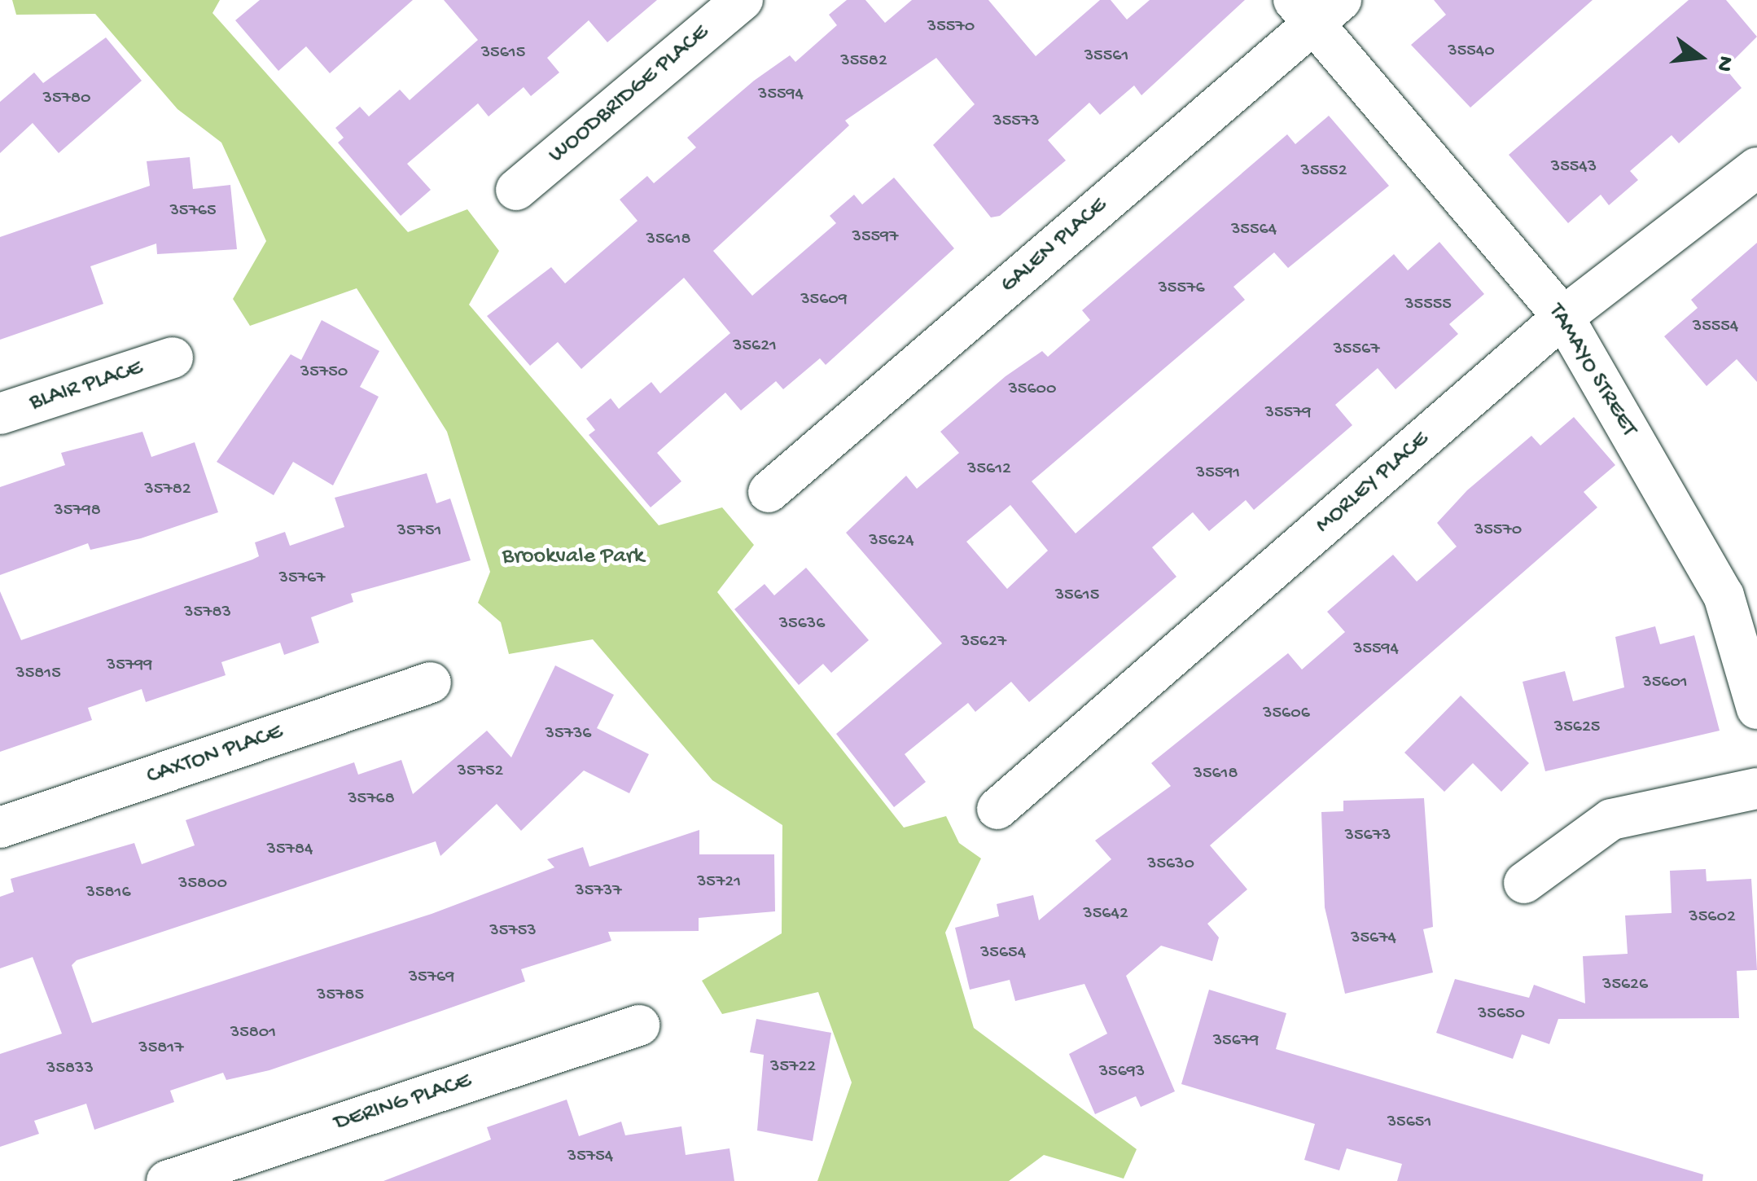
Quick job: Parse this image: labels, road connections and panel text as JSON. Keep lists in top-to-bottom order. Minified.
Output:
{"streets":{"street":["WOODBRIDGE PLACE","GALEN PLACE","TAMAYO STREET","BLAIR PLACE","MORLEY PLACE","CAXTON PLACE","DERING PLACE"]},"crossings":[["GALEN PLACE","TAMAYO STREET"],["TAMAYO STREET","MORLEY PLACE"]],"parks":["Brookvale Park"],"house_numbers":["35570","35540","35615","35561","35582","35594","35780","35573","35543","35552","35765","35564","35597","35618","35576","35609","35555","35554","35621","35567","35750","35600","35579","35612","35591","35782","35798","35570","35751","35624","35767","35615","35783","35636","35627","35594","35799","35815","35601","35606","35625","35736","35752","35618","35768","35673","35784","35630","35721","35800","35737","35816","35642","35602","35753","35674","35654","35769","35626","35785","35650","35801","35679","35817","35722","35833","35693","35651","35754"],"north":"right"}
